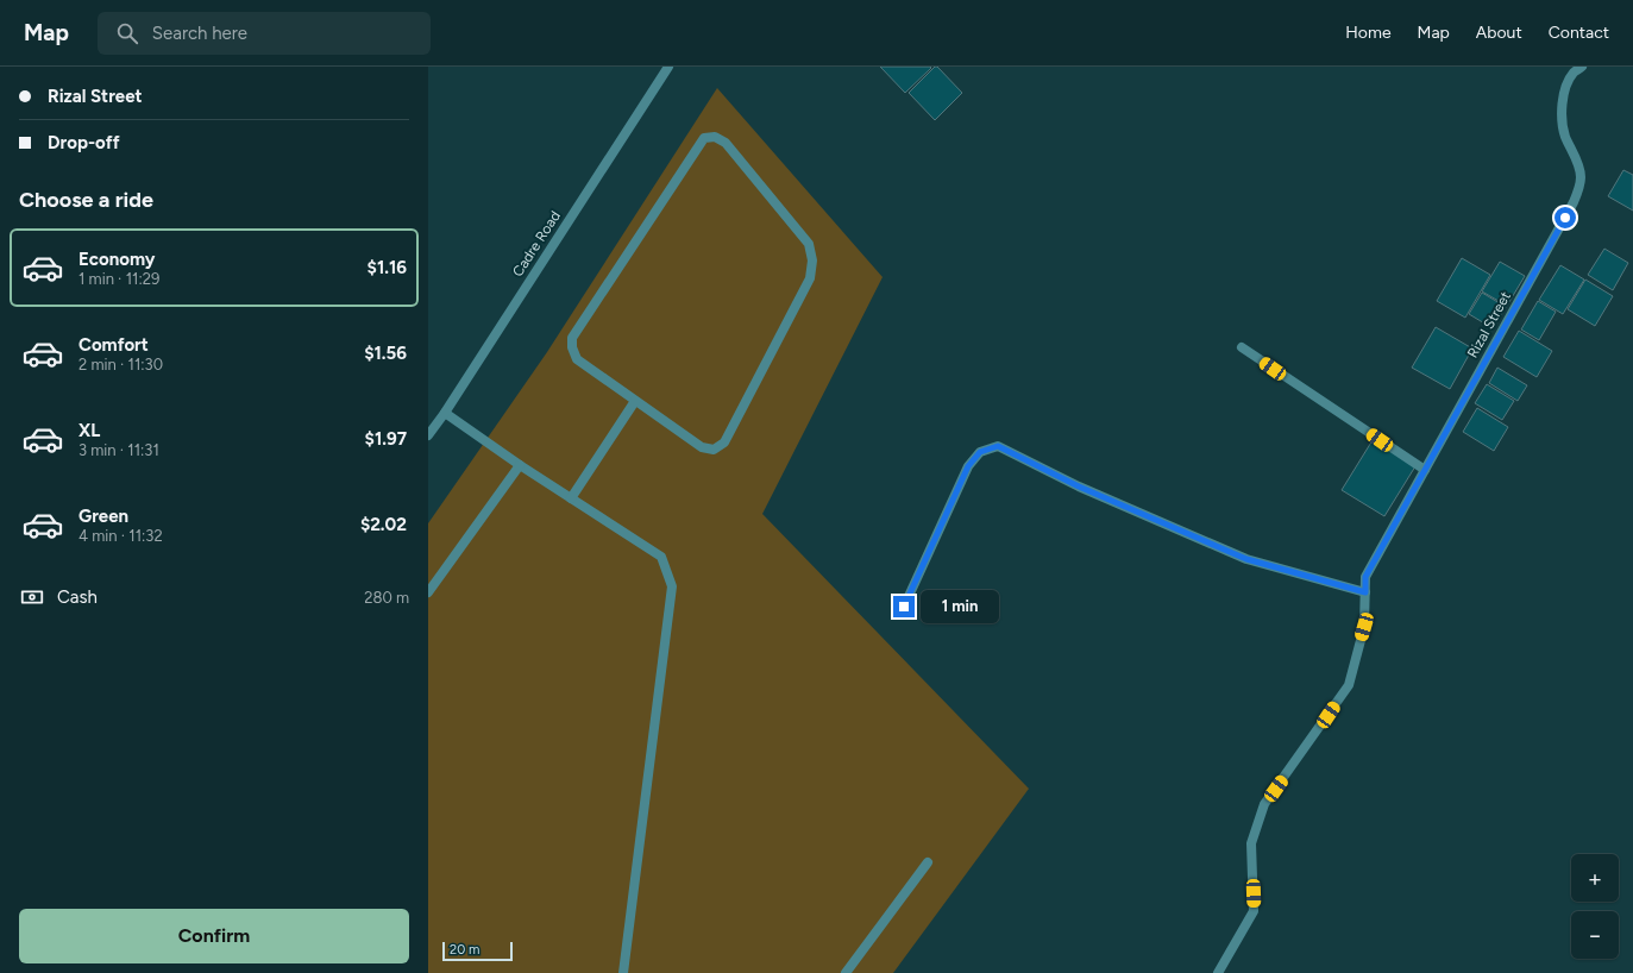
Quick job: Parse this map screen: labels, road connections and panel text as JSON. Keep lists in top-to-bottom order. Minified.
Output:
{"streets":{"street":["Cadre Road","Rizal Street"]},"scale_bar":"20 m","page":{"header":"Map","search":"Search here","nav":["Home","Map","About","Contact"],"banner":["Rizal Street","Drop-off"],"heading":"Choose a ride","list":[{"name":"Economy","note":"1 min · 11:29","value":"$1.16"},{"name":"Comfort","note":"2 min · 11:30","value":"$1.56"},{"name":"XL","note":"3 min · 11:31","value":"$1.97"},{"name":"Green","note":"4 min · 11:32","value":"$2.02"}],"pay":["Cash","280 m"],"bubble":"1 min","map_buttons":["+","−"],"buttons":"Confirm","scale":"20 m"}}
